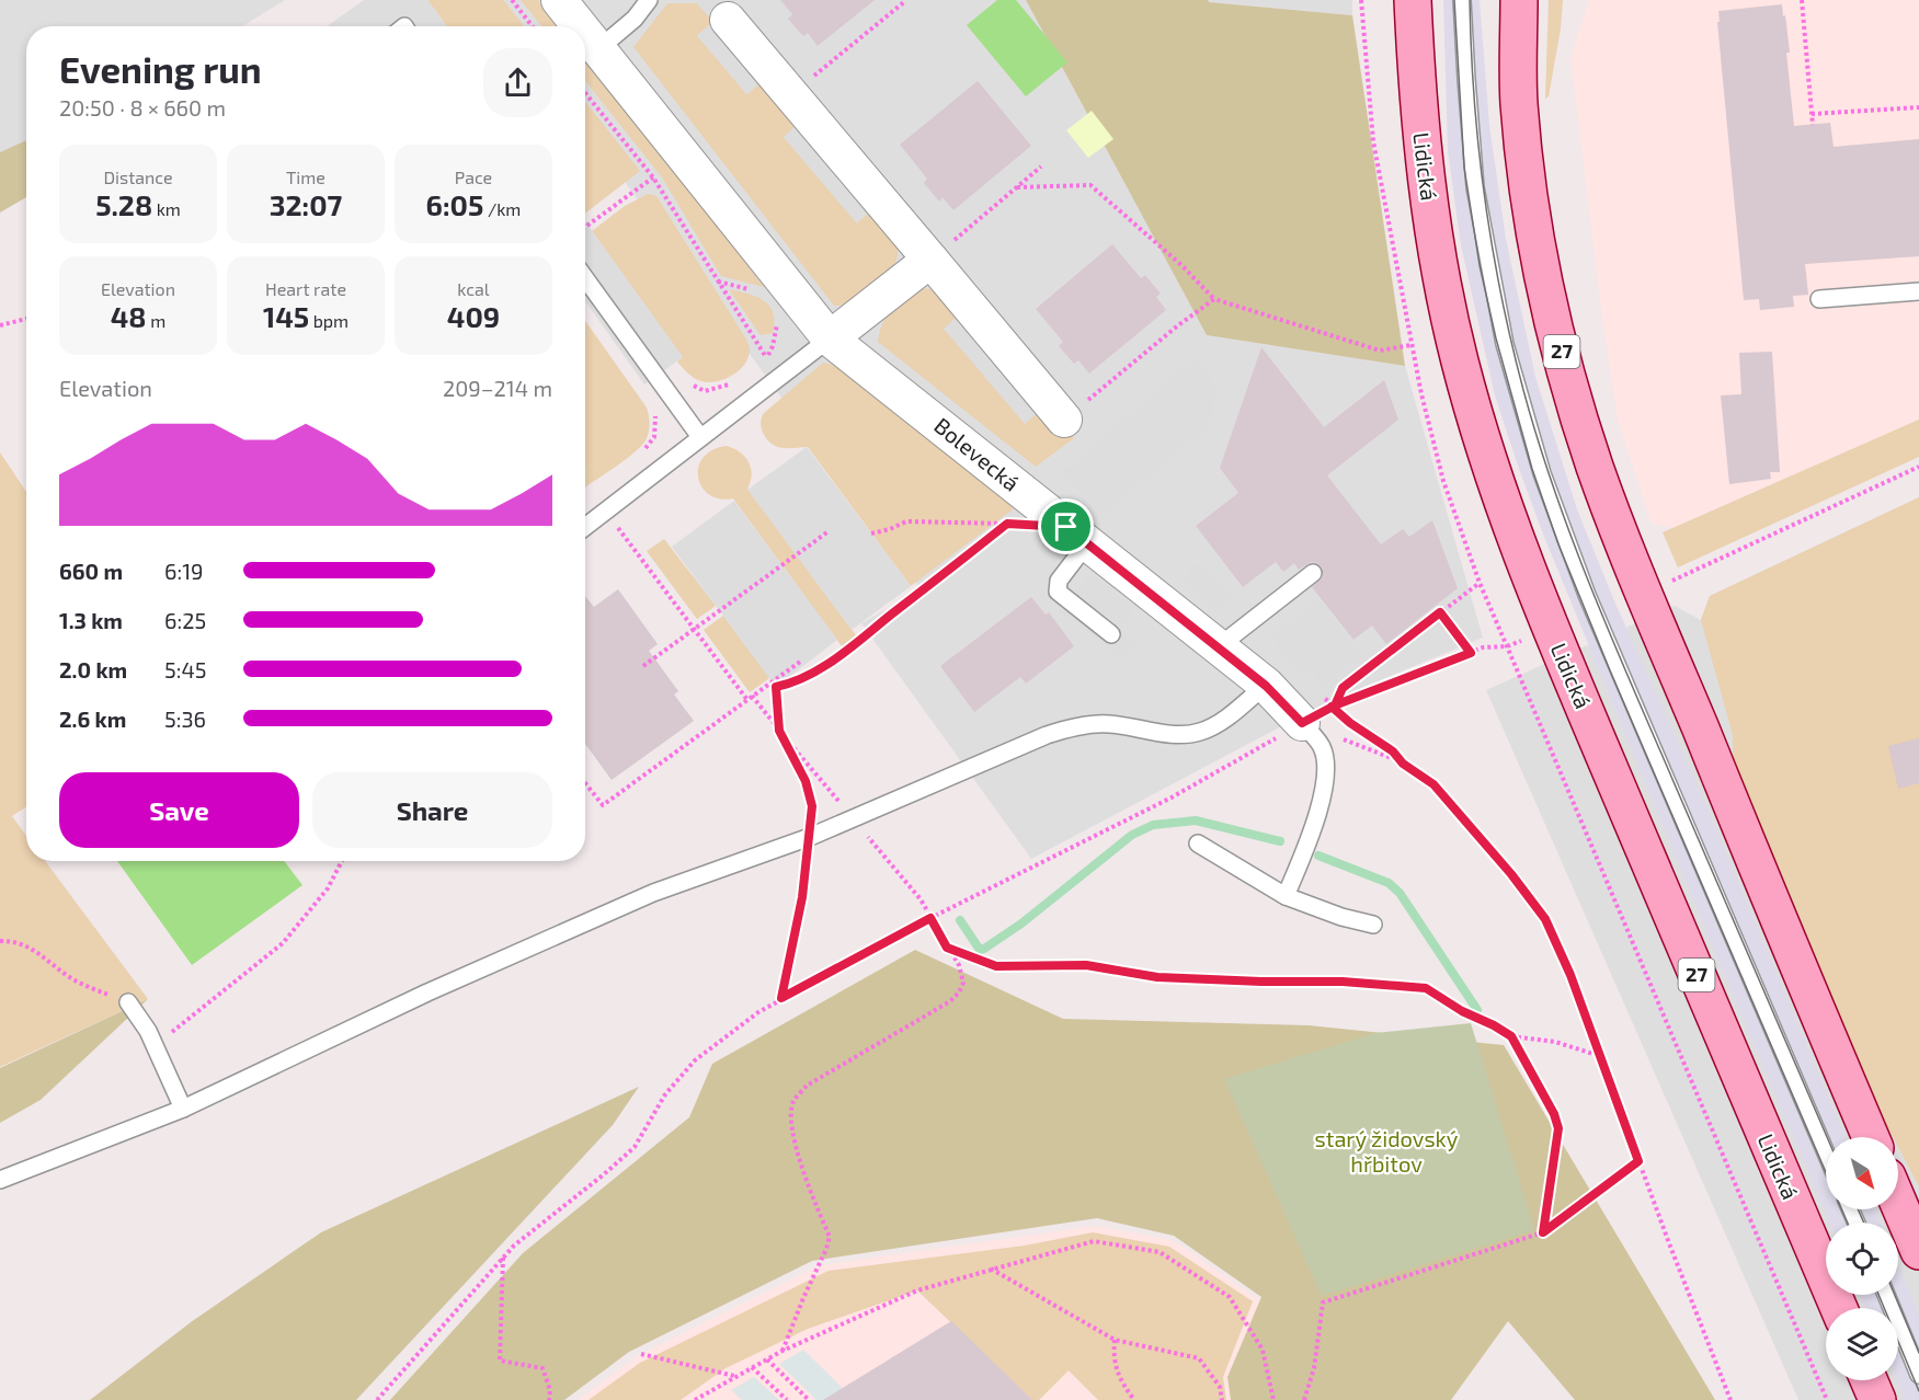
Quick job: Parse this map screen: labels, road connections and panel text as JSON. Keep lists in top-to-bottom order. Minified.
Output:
{"streets":{"main road":["Lidická","27"],"street":["Bolevecká"]},"parks":["starý židovský hřbitov"],"north":"bottom right","page":{"heading":["Evening run","20:50 · 8 × 660 m"],"stats":[["Distance","5.28 km"],["Time","32:07"],["Pace","6:05 /km"],["Elevation","48 m"],["Heart rate","145 bpm"],["kcal","409"]],"chart":["Elevation","209–214 m"],"list":[{"name":"660 m","note":"6:19"},{"name":"1.3 km","note":"6:25"},{"name":"2.0 km","note":"5:45"},{"name":"2.6 km","note":"5:36"}],"buttons":["Save","Share"]}}
